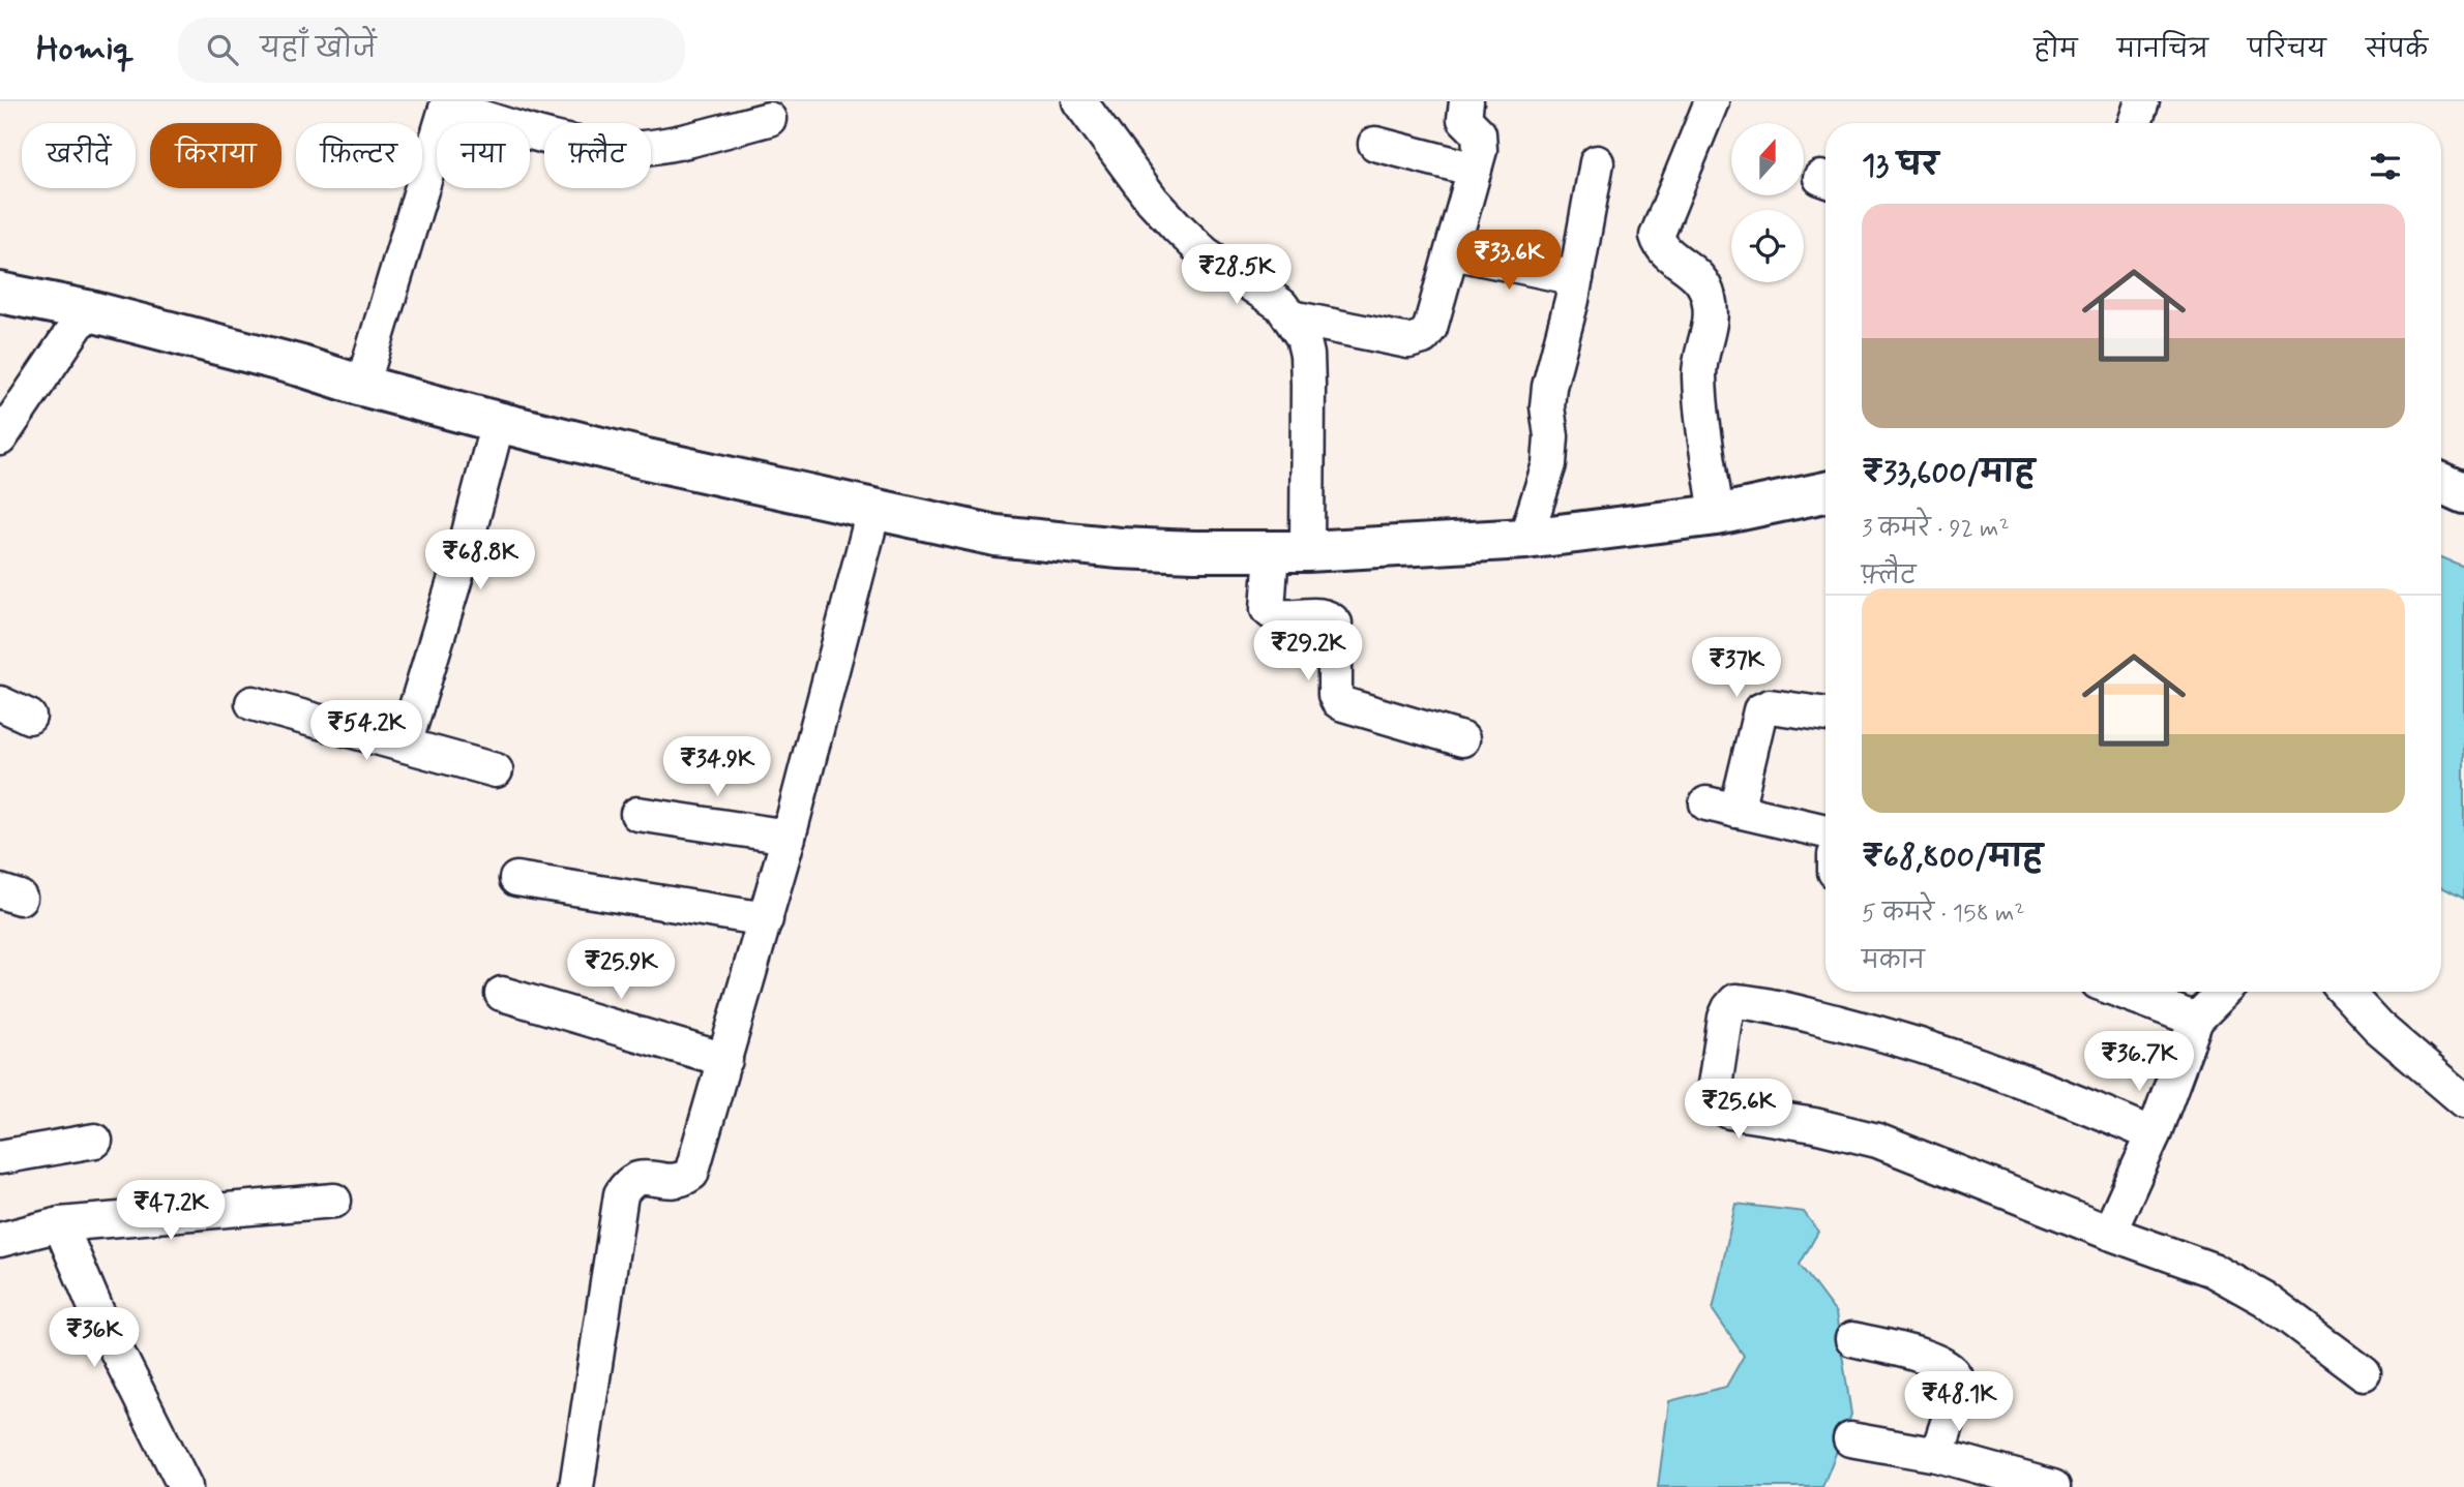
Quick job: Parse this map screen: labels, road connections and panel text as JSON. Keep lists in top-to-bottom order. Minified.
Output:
{"north":"top","page":{"header":"Homiq","search":"यहाँ खोजें","nav":["होम","मानचित्र","परिचय","संपर्क"],"chip":["खरीदें","किराया","फ़िल्टर","नया","फ़्लैट"],"heading":"13 घर","list":[{"name":"₹33,600/माह","note":"3 कमरे · 92 m² · फ़्लैट"},{"name":"₹68,800/माह","note":"5 कमरे · 158 m² · मकान"}],"price":["₹33.6K","₹28.5K","₹68.8K","₹29.2K","₹37K","₹54.2K","₹34.9K","₹25.9K","₹36.7K","₹25.6K","₹47.2K","₹36K","₹48.1K"]}}
